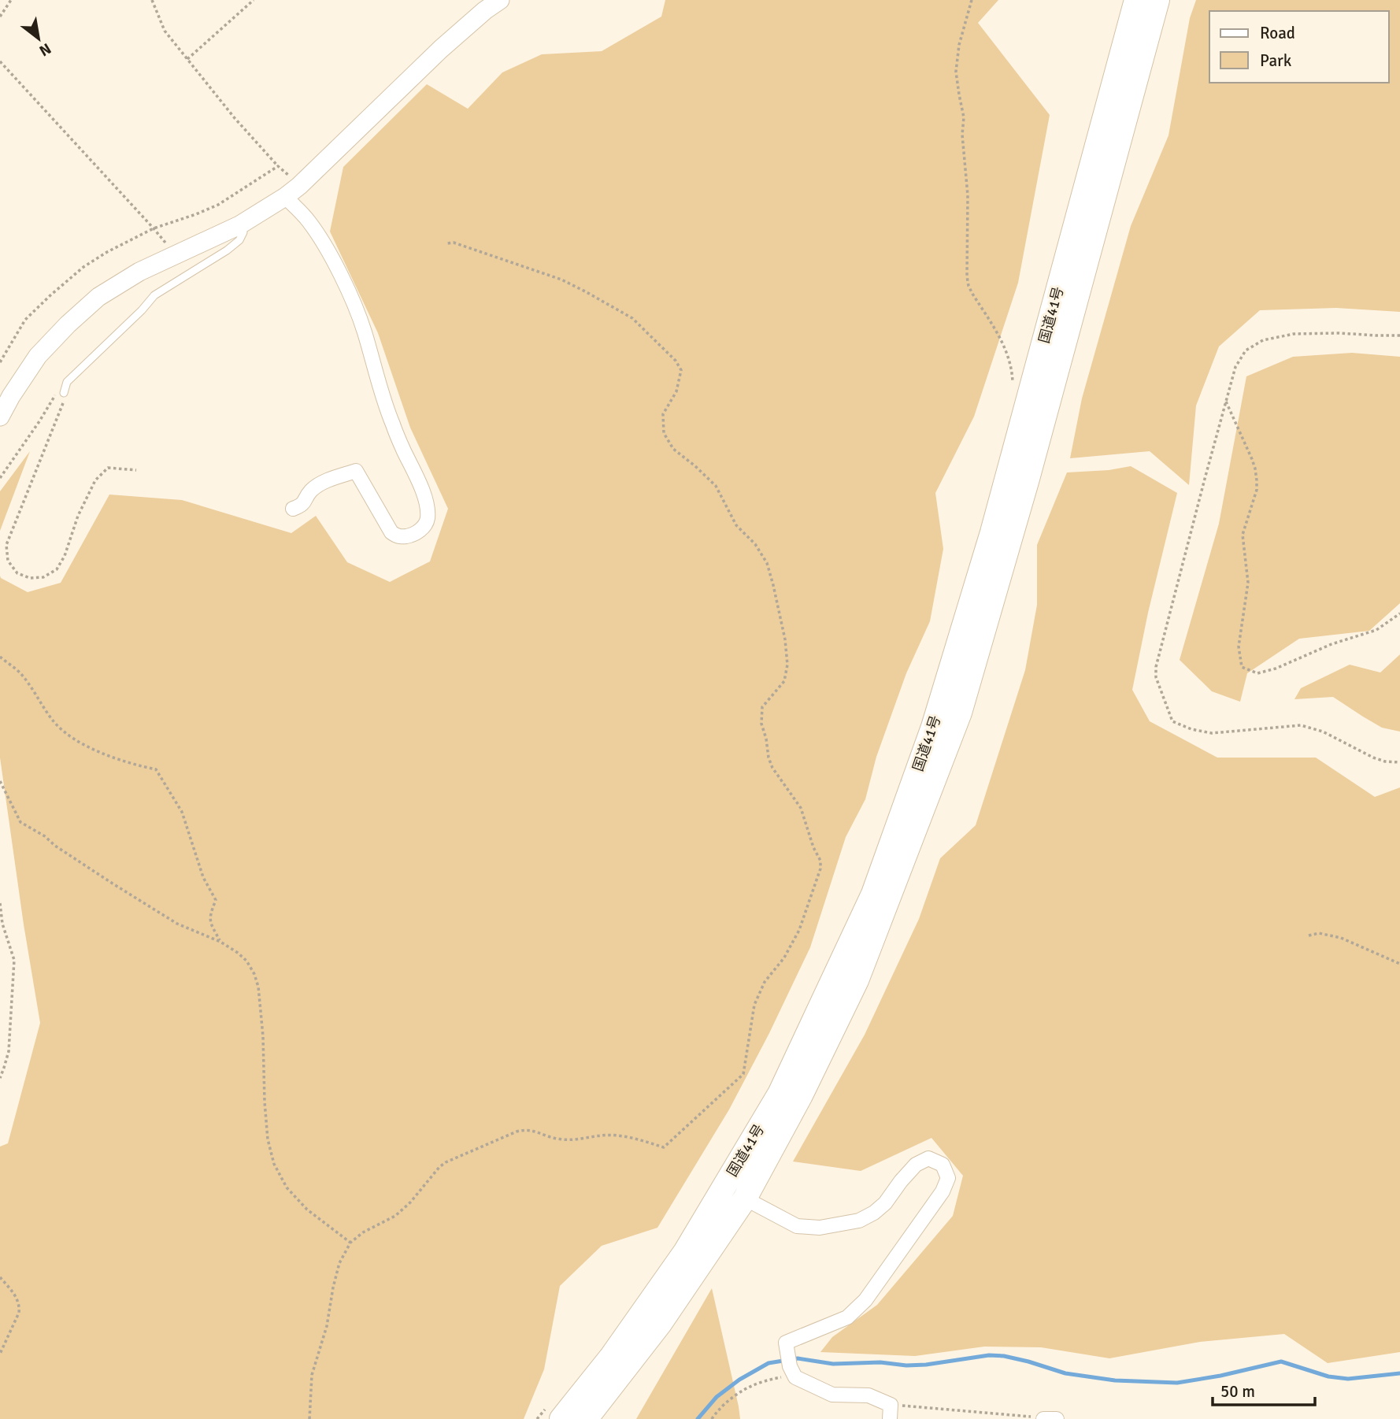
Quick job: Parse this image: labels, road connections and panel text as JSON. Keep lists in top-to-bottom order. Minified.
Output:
{"streets":{"highway":["国道41号"]},"legend":["Road","Park"],"scale_bar":"50 m","north":"bottom right"}
